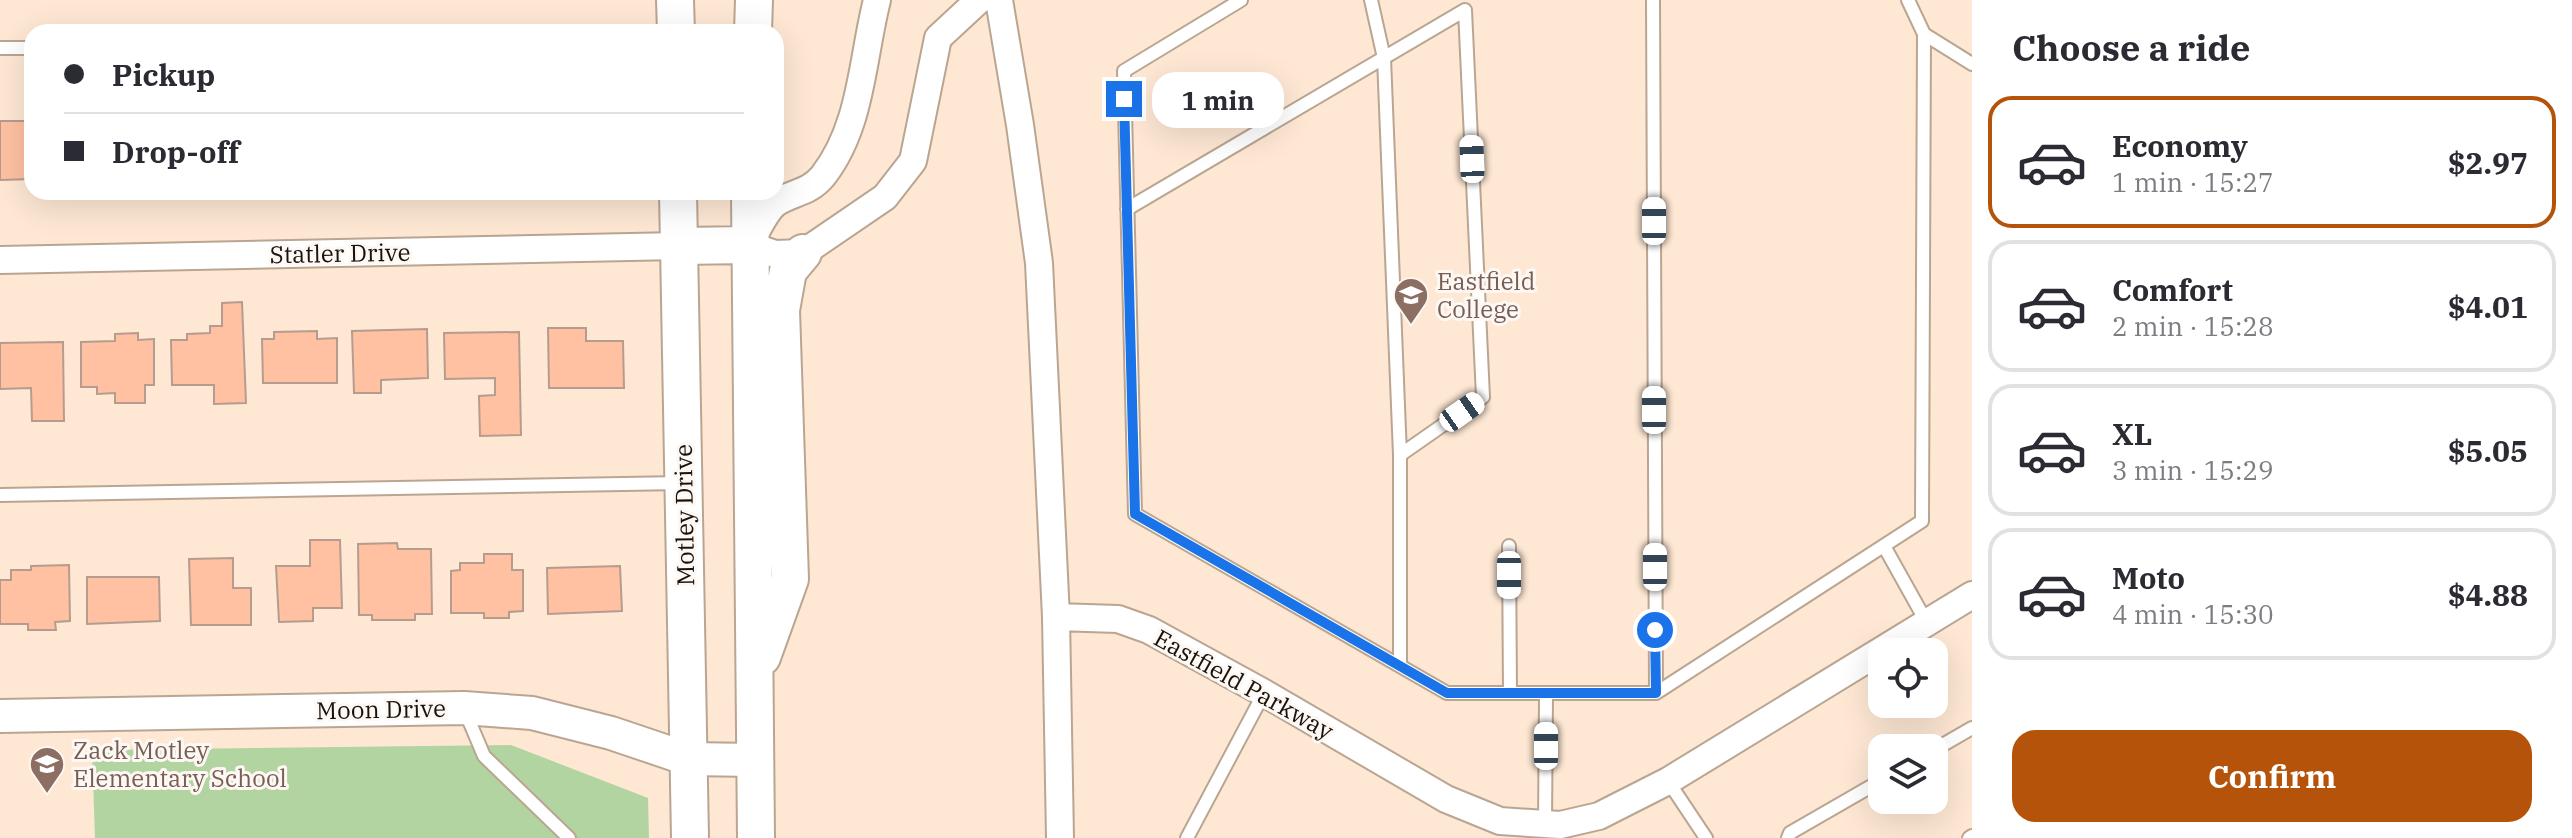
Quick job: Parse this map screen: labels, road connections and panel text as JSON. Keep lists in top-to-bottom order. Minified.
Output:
{"streets":{"main road":["Motley Drive"],"street":["Statler Drive","Eastfield Parkway","Moon Drive"]},"crossings":[["Statler Drive","Motley Drive"],["Motley Drive","Moon Drive"]],"places":{"school or university":["Eastfield College","Zack Motley Elementary School"]},"page":{"heading":"Choose a ride","banner":["Pickup","Drop-off"],"bubble":"1 min","list":[{"name":"Economy","note":"1 min · 15:27","value":"$2.97"},{"name":"Comfort","note":"2 min · 15:28","value":"$4.01"},{"name":"XL","note":"3 min · 15:29","value":"$5.05"},{"name":"Moto","note":"4 min · 15:30","value":"$4.88"}],"buttons":"Confirm"}}
